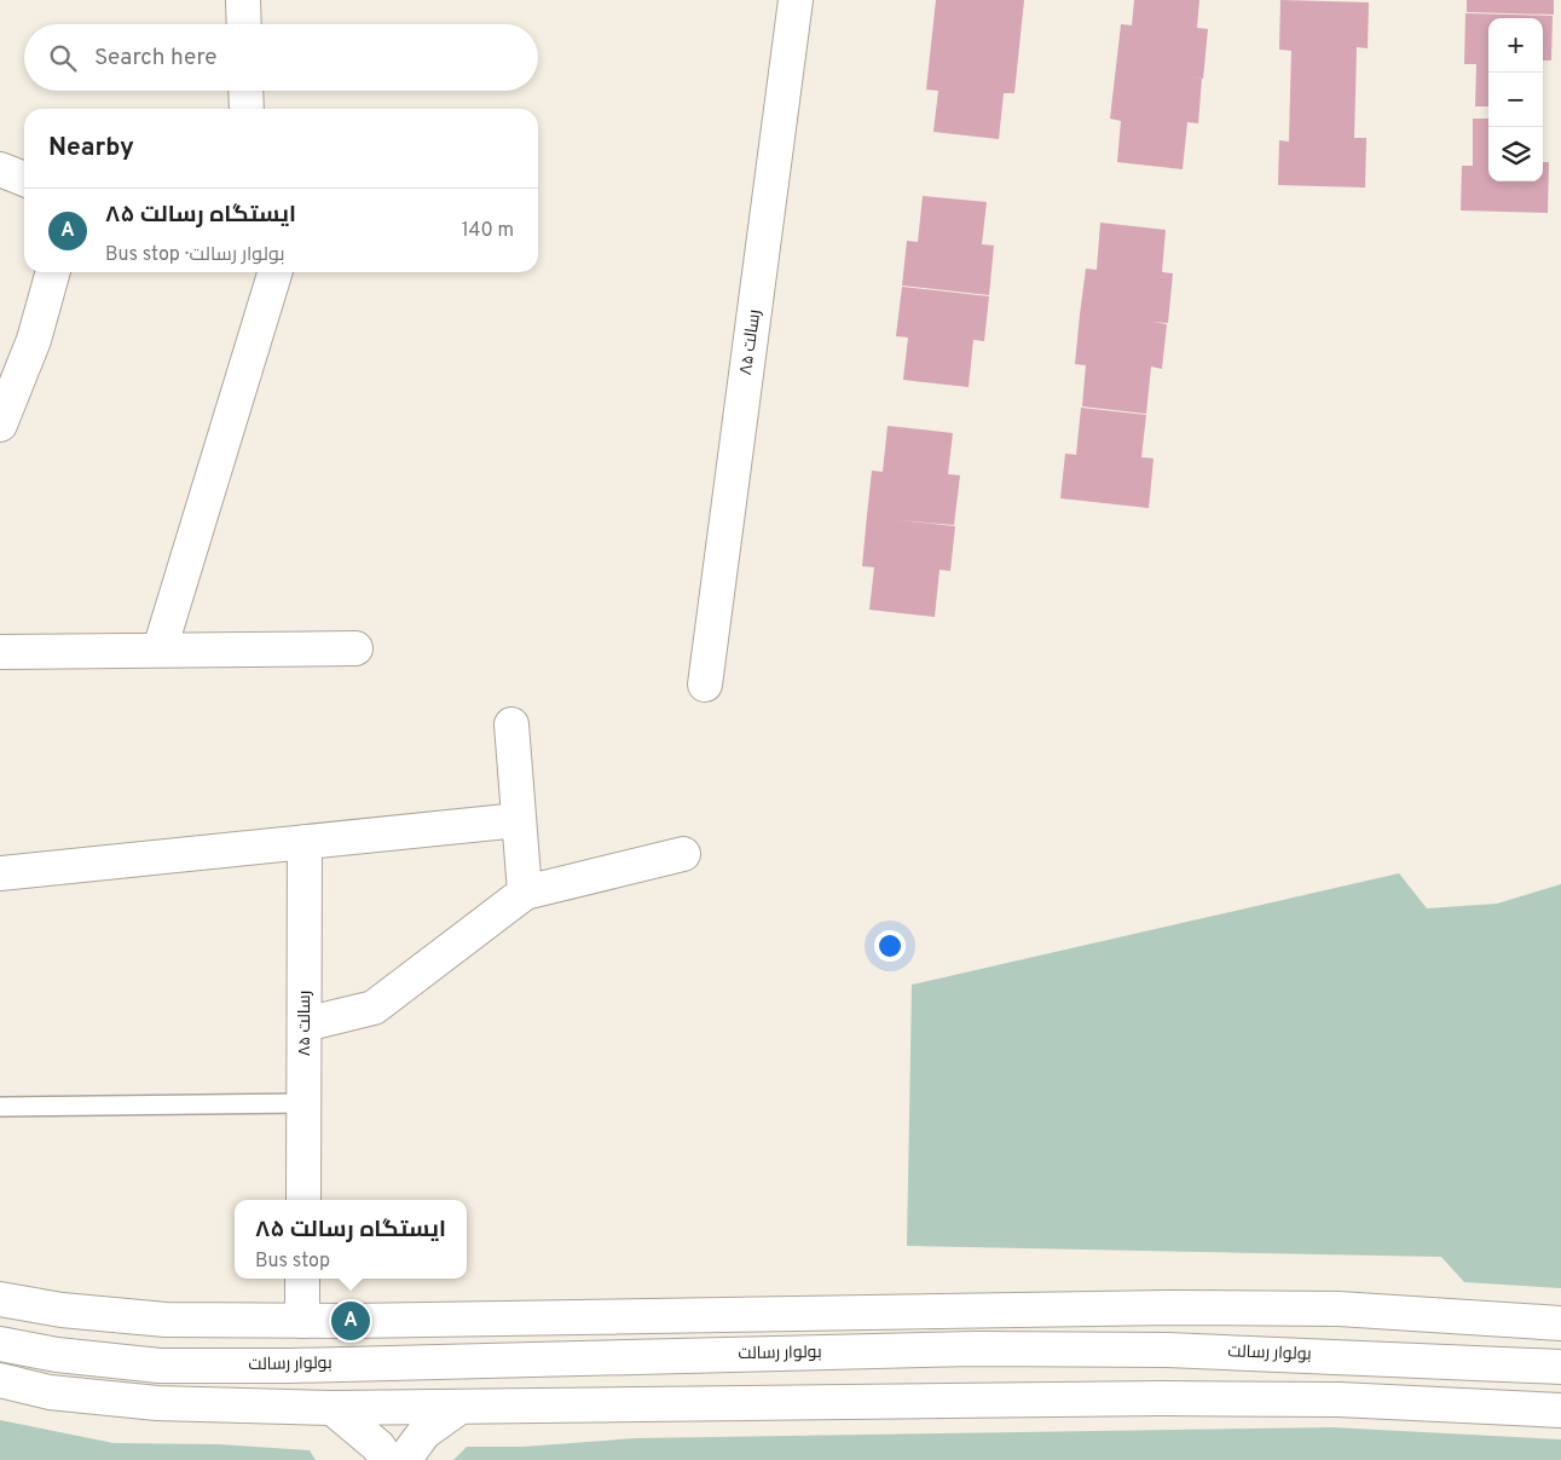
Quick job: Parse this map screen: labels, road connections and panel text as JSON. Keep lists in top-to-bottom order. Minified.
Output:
{"streets":{"street":["رسالت ۸۵","بولوار رسالت"]},"page":{"map_buttons":["+","−"],"search":"Search here","heading":"Nearby","list":[{"mark":"A","name":"ایستگاه رسالت ۸۵","note":"Bus stop · بولوار رسالت","value":"140 m"}],"popup":["ایستگاه رسالت ۸۵","Bus stop"],"pins":"A"}}
